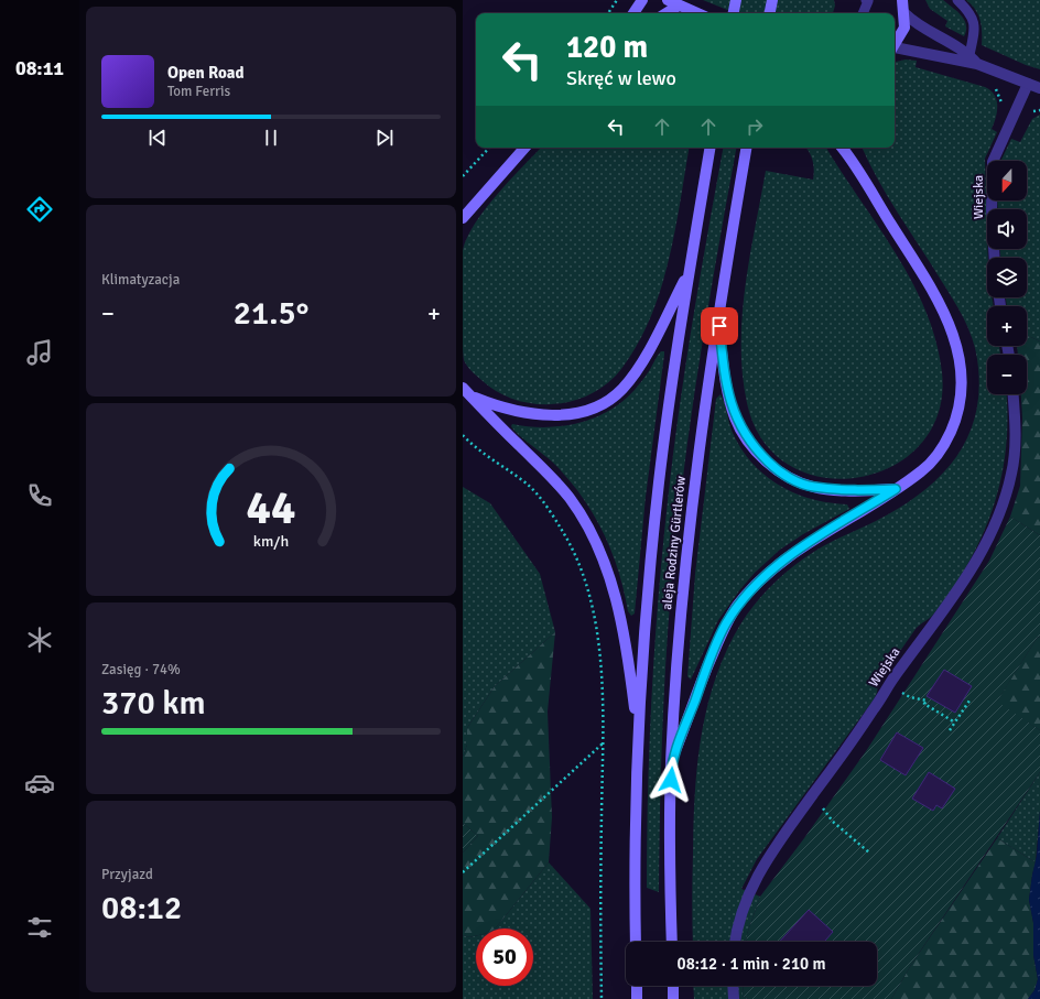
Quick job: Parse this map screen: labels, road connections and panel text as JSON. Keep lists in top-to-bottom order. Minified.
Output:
{"streets":{"main road":["aleja Rodziny Gürtlerów"],"street":["Wiejska"]},"north":"bottom","page":{"tabs":"08:11","turn":["120 m","Skręć w lewo"],"song":["Open Road","Tom Ferris"],"map_buttons":["+","−"],"tile":["Klimatyzacja",["Zasięg · 74%","370 km"],["Przyjazd","08:12"]],"heat":["−","21.5°","+"],"limit":"50","trip":"08:12 · 1 min · 210 m","gauge":["44","km/h"]}}
